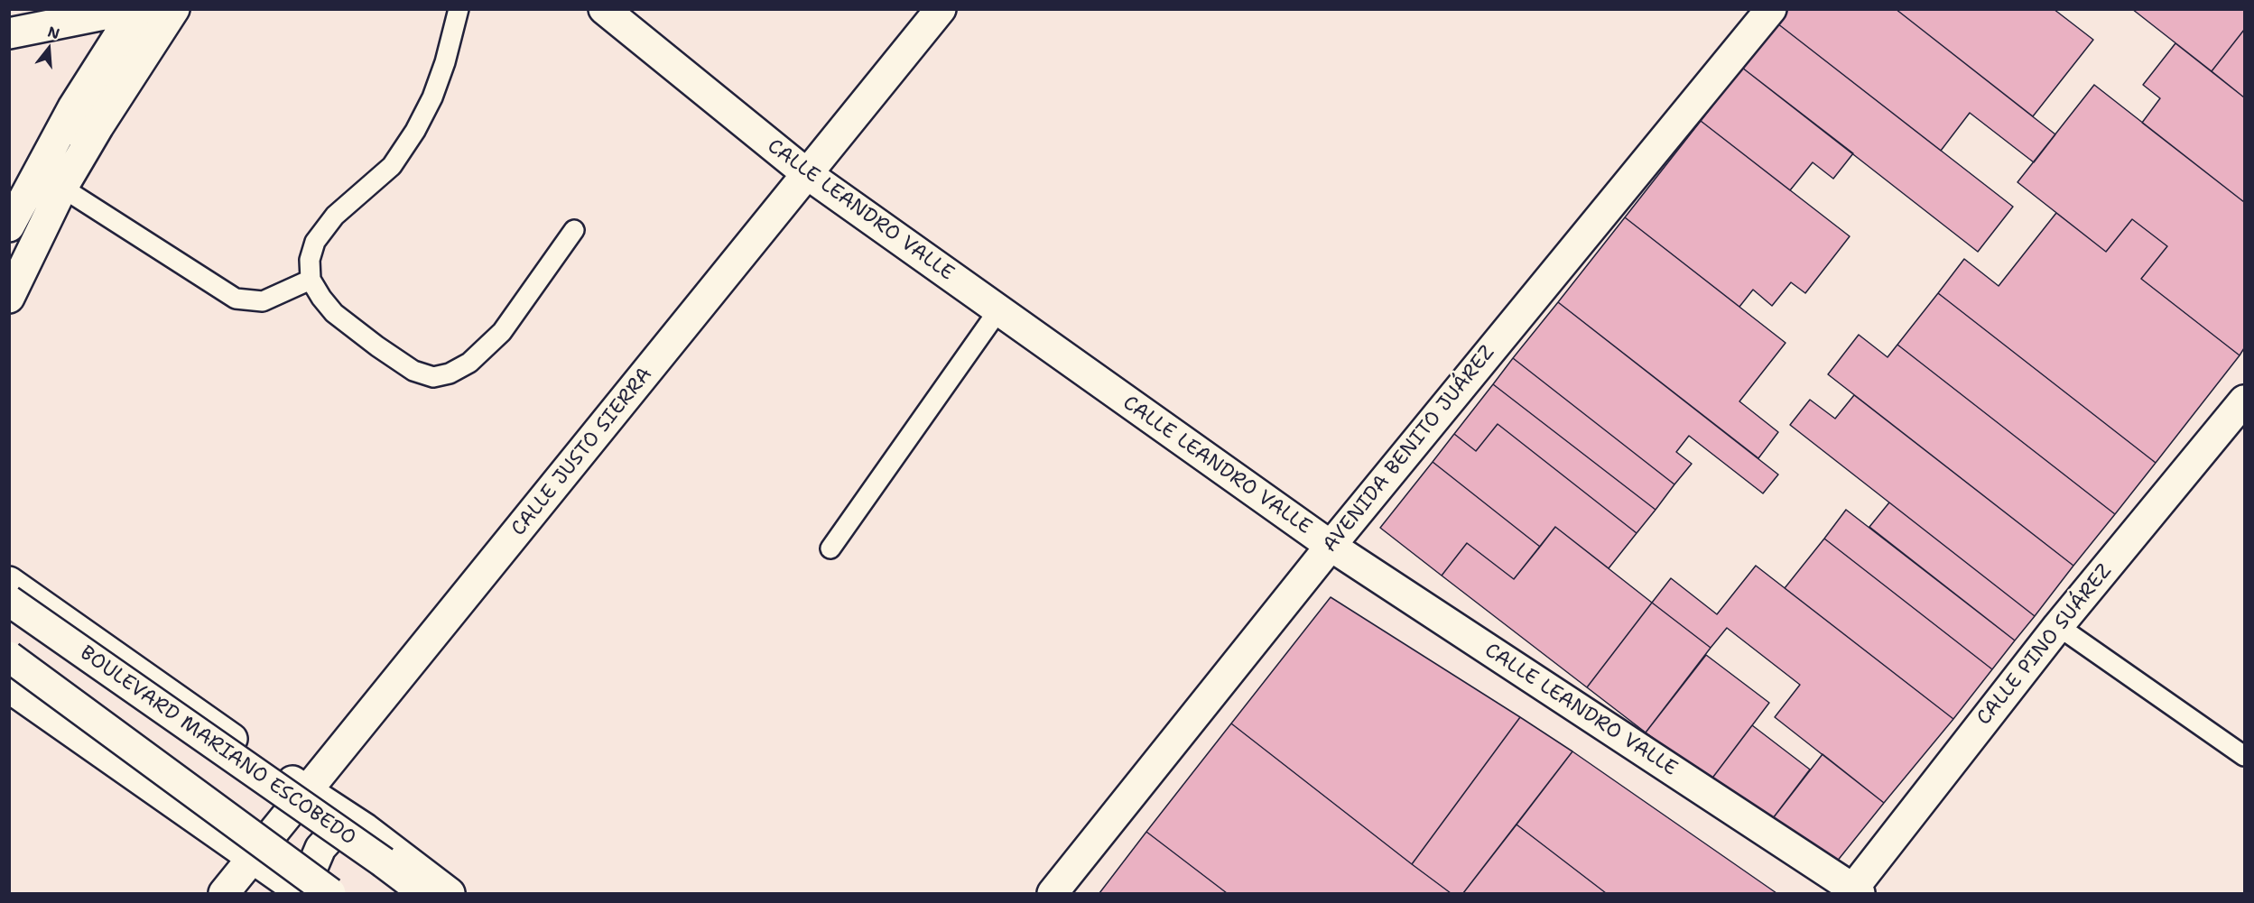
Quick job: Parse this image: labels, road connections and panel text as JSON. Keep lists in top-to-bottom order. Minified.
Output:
{"streets":{"street":["CALLE LEANDRO VALLE","AVENIDA BENITO JUÁREZ","CALLE JUSTO SIERRA","CALLE PINO SUÁREZ","BOULEVARD MARIANO ESCOBEDO"]},"crossings":[["CALLE LEANDRO VALLE","AVENIDA BENITO JUÁREZ"],["CALLE LEANDRO VALLE","CALLE JUSTO SIERRA"],["CALLE LEANDRO VALLE","CALLE PINO SUÁREZ"]],"north":"top"}
